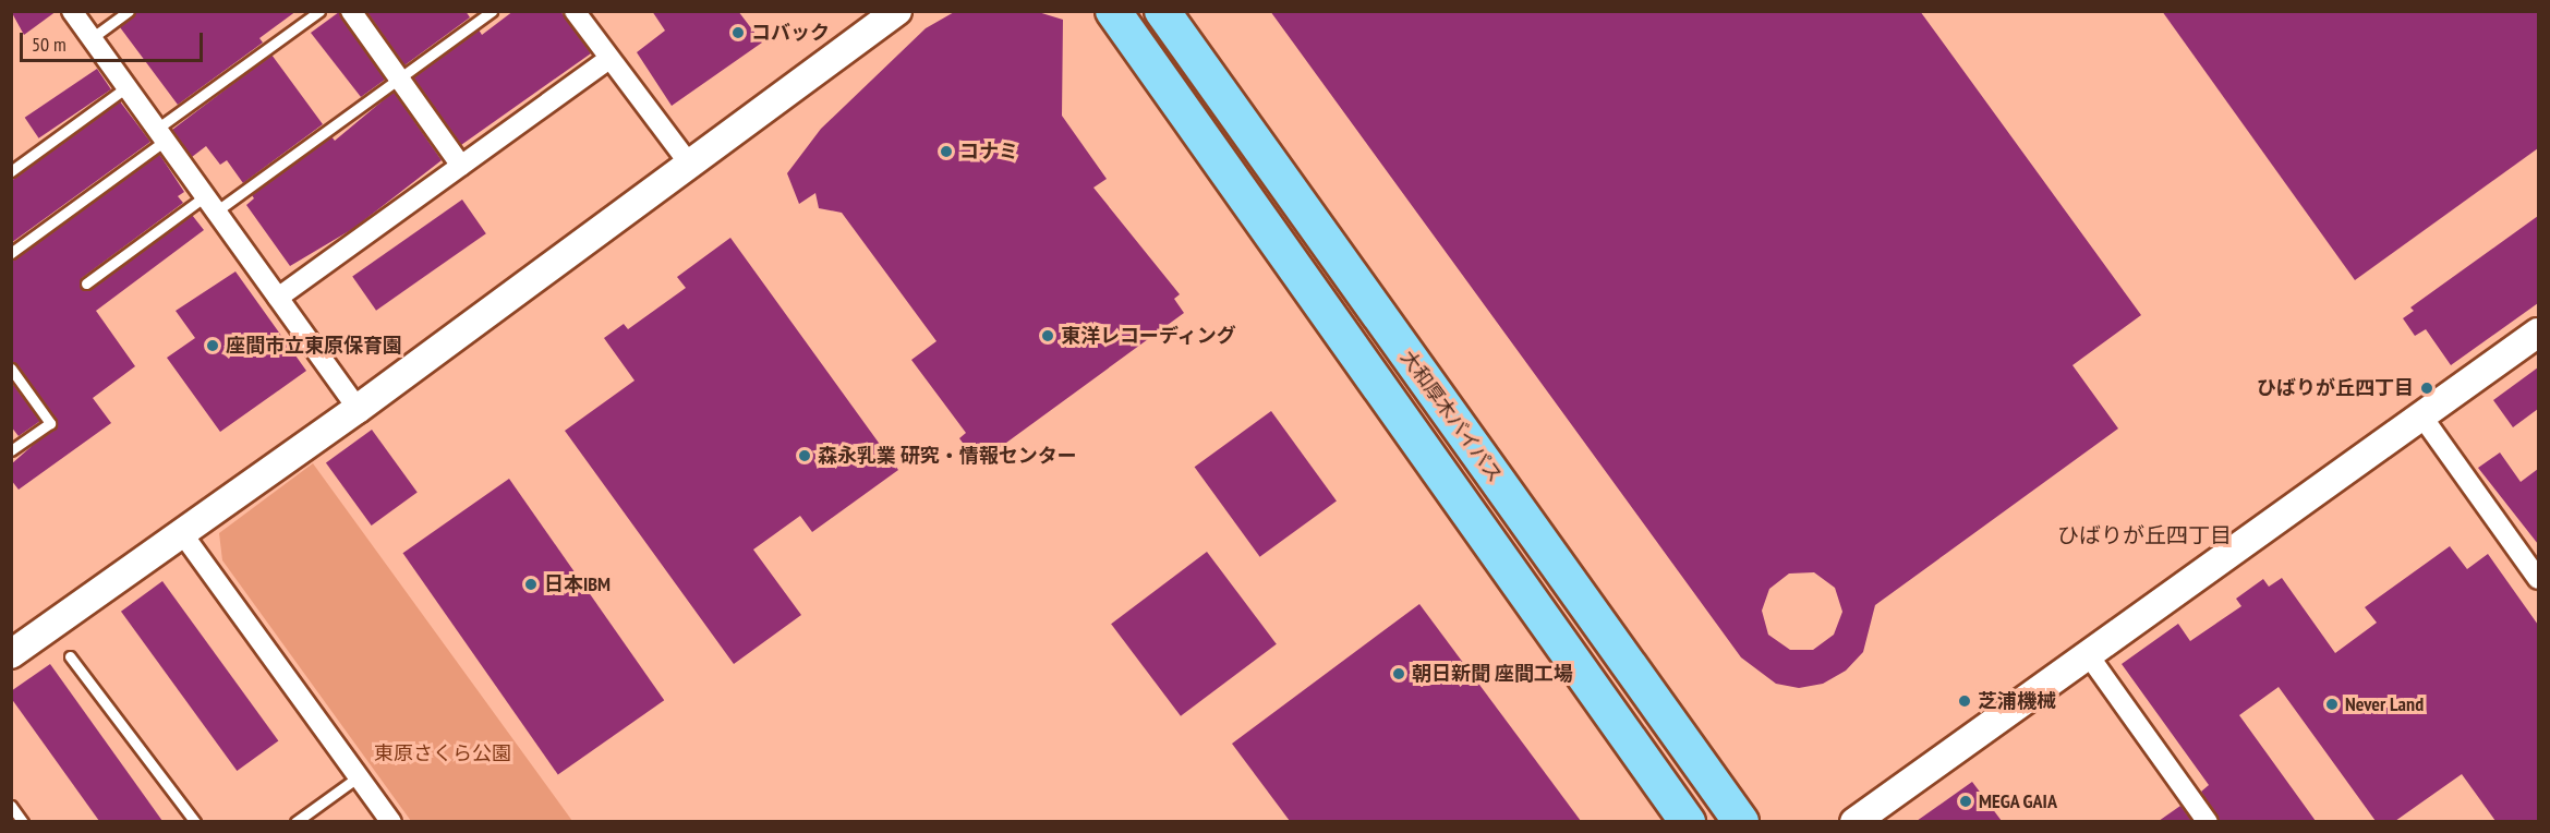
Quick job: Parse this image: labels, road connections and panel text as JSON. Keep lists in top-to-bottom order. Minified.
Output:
{"streets":{"highway":["大和厚木バイパス"]},"districts":["ひばりが丘四丁目"],"parks":["東原さくら公園"],"places":["コバック","コナミ","東洋レコーディング","座間市立東原保育園","ひばりが丘四丁目","森永乳業 研究・情報センター","日本IBM","朝日新聞 座間工場","芝浦機械","Never Land","MEGA GAIA"],"scale_bar":"50 m"}
